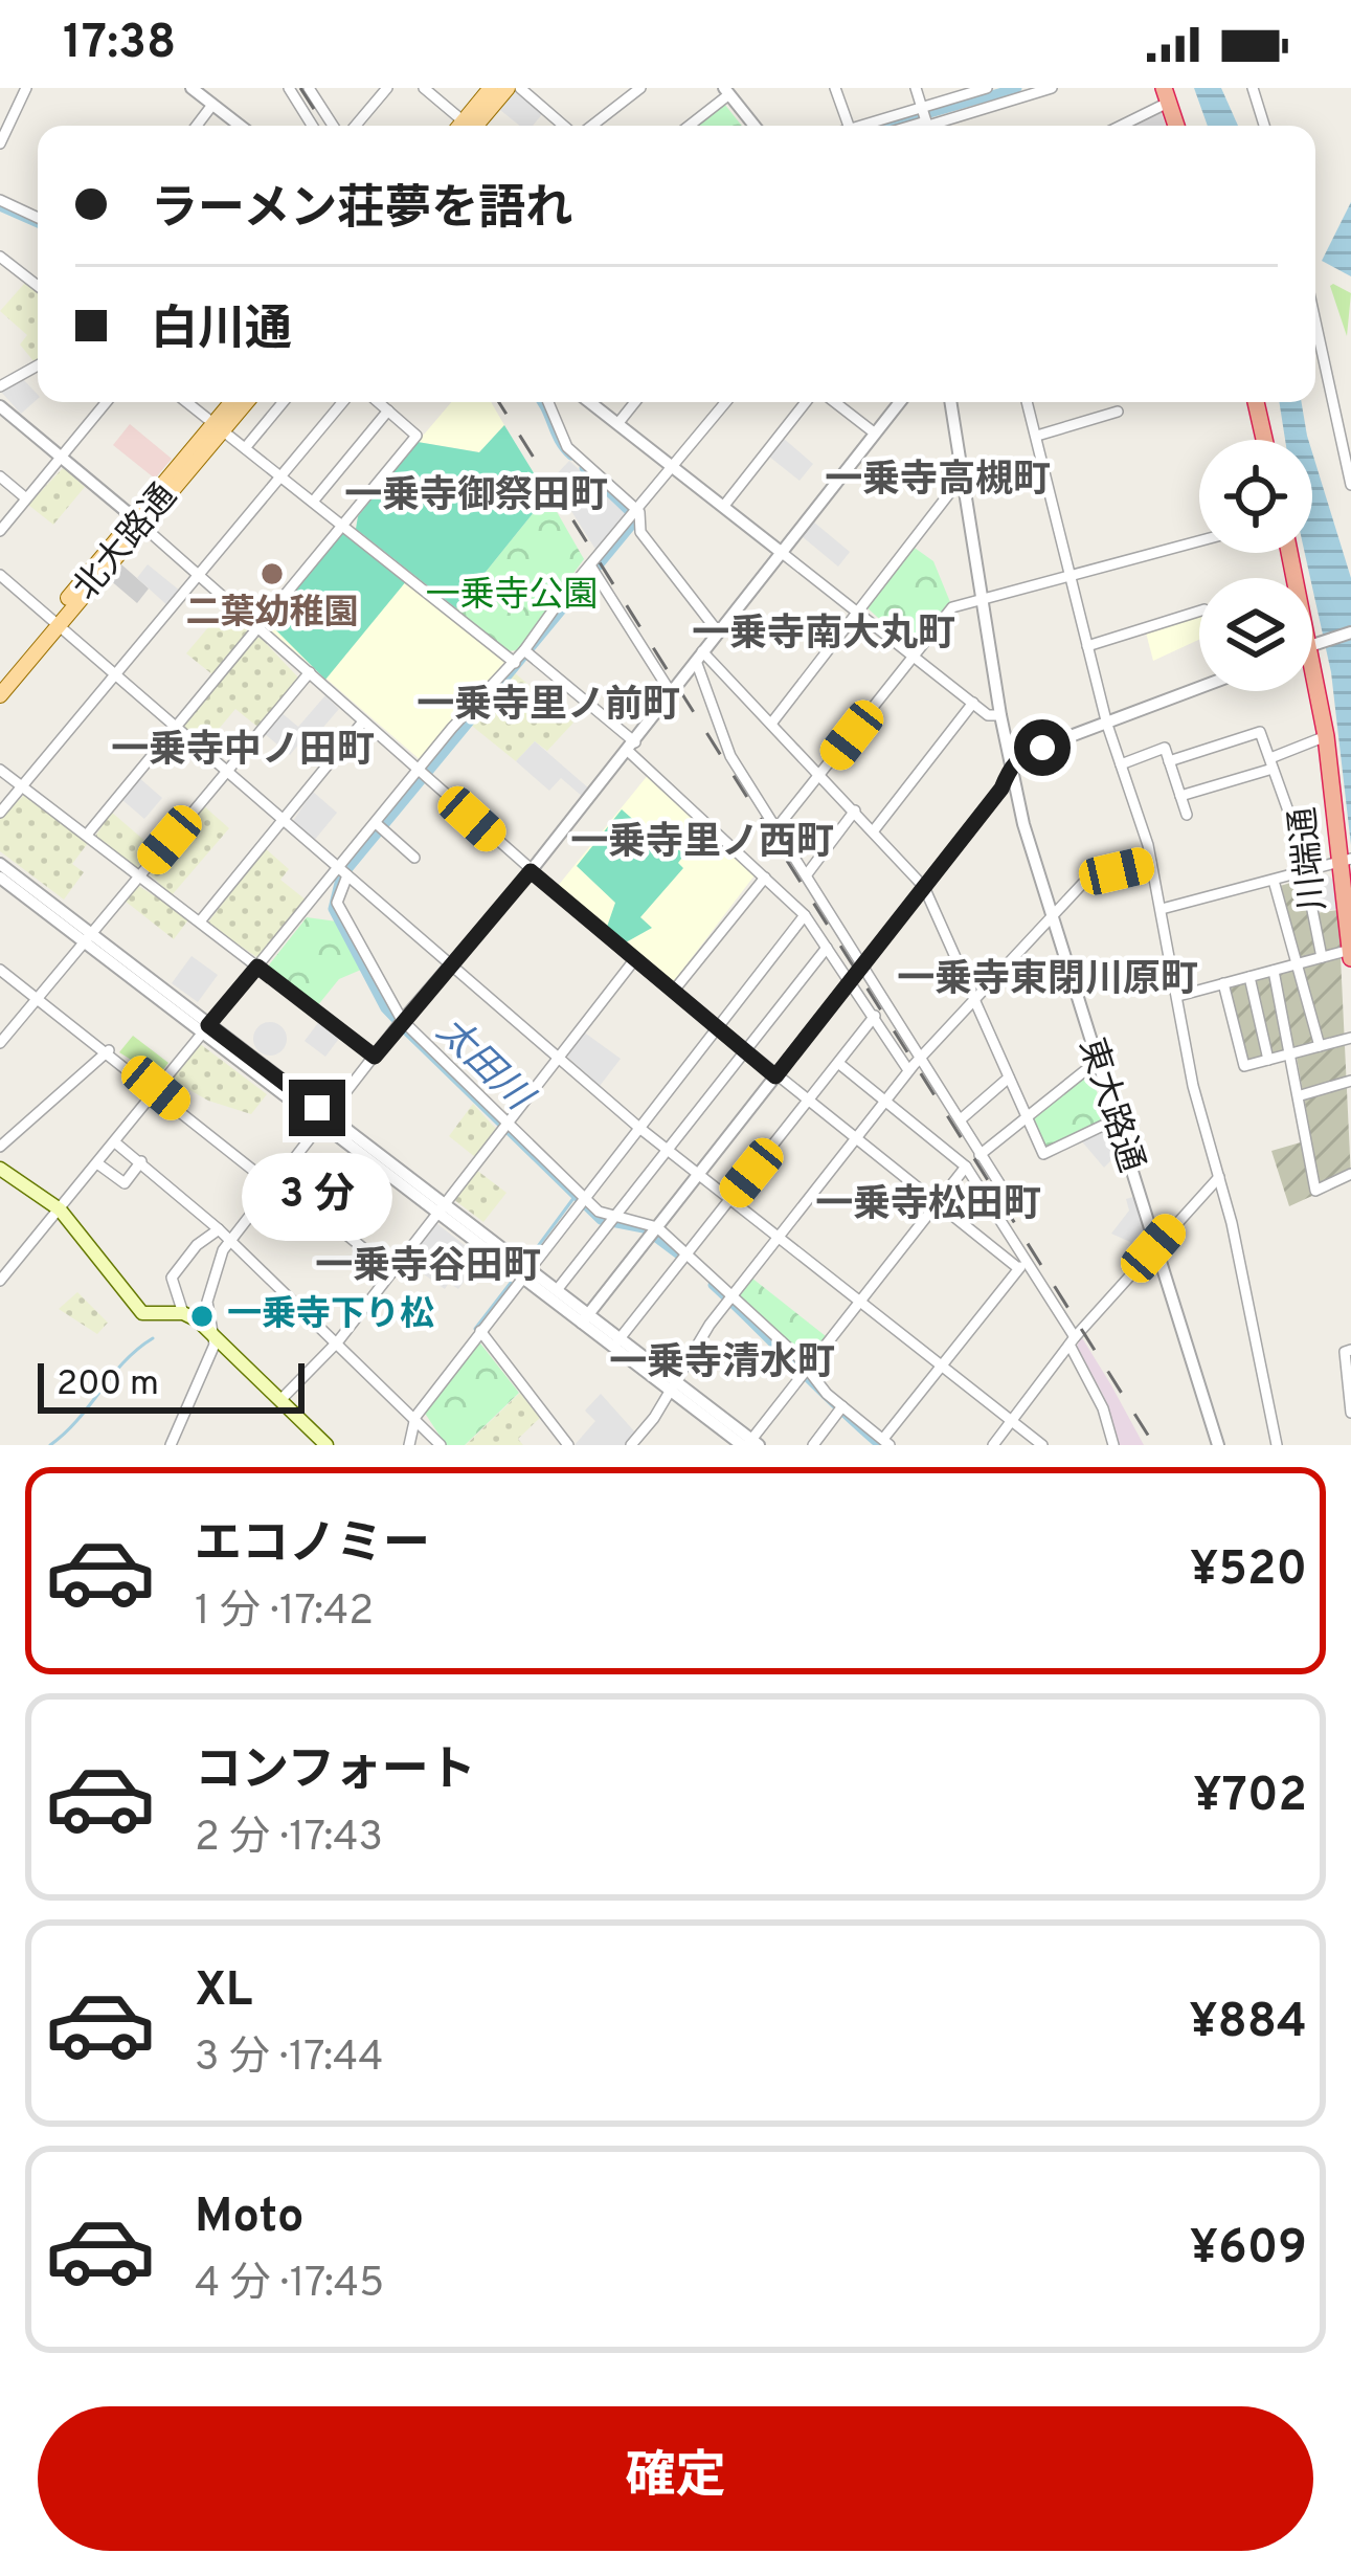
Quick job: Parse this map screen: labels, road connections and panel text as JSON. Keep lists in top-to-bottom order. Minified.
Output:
{"streets":{"highway":["川端通"],"main road":["北大路通"],"street":["東大路通"]},"districts":["一乗寺高槻町","一乗寺御祭田町","一乗寺南大丸町","一乗寺里ノ前町","一乗寺中ノ田町","一乗寺里ノ西町","一乗寺東閉川原町","一乗寺松田町","一乗寺谷田町","一乗寺清水町"],"water":["太田川"],"parks":["一乗寺公園"],"places":["二葉幼稚園","一乗寺下り松"],"scale_bar":"200 m","page":{"status":"17:38","banner":["ラーメン荘夢を語れ","白川通"],"bubble":"3 分","scale":"200 m","list":[{"name":"エコノミー","note":"1 分 · 17:42","value":"¥520"},{"name":"コンフォート","note":"2 分 · 17:43","value":"¥702"},{"name":"XL","note":"3 分 · 17:44","value":"¥884"},{"name":"Moto","note":"4 分 · 17:45","value":"¥609"}],"buttons":"確定"}}
